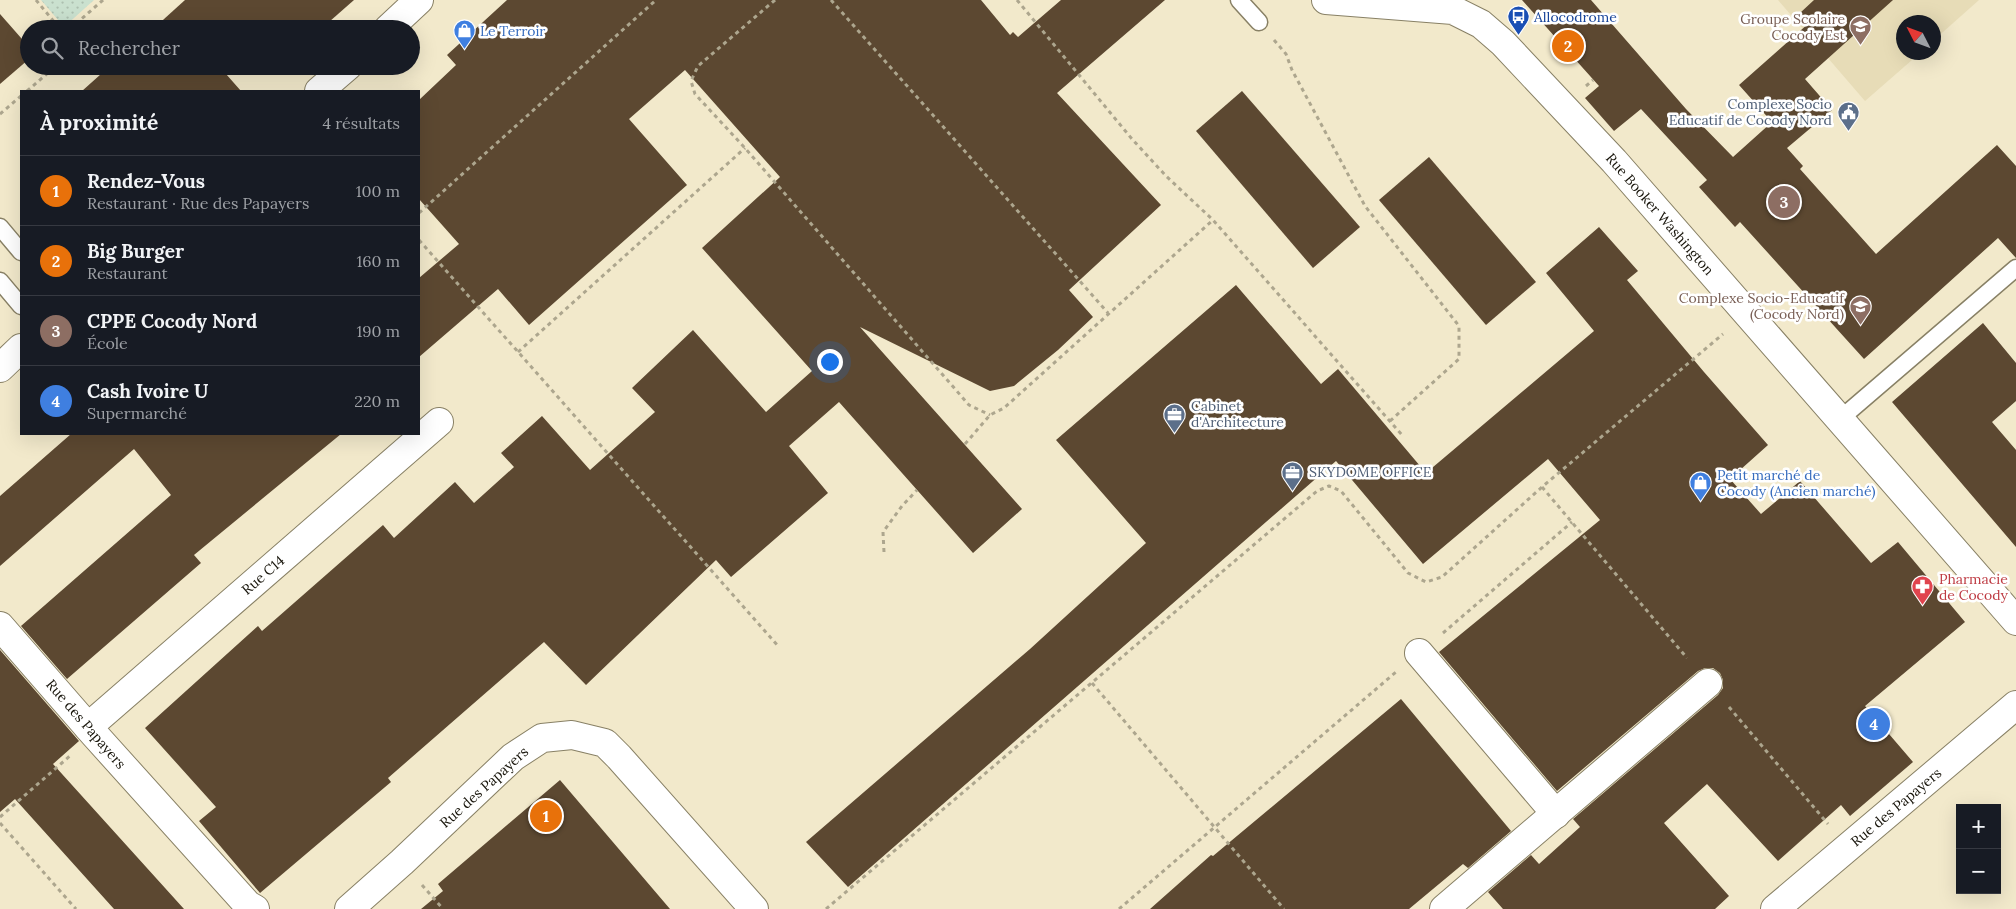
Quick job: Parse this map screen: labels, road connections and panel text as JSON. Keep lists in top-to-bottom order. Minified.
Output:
{"streets":{"street":["Rue Booker Washington","Rue C14","Rue des Papayers"]},"crossings":[["Rue C14","Rue des Papayers"]],"places":{"bus stop":["Allocodrome"],"school or university":["Groupe Scolaire Cocody Est","Complexe Socio-Educatif (Cocody Nord)"],"shop":["Le Terroir","Petit marché de Cocody (Ancien marché)"],"public building":["Complexe Socio Educatif de Cocody Nord"],"office":["Cabinet d'Architecture","SKYDOME OFFICE"],"pharmacy":["Pharmacie de Cocody"]},"north":"top left","page":{"search":"Rechercher","pins":["2","3","4","1"],"heading":["À proximité","4 résultats"],"list":[{"mark":"1","name":"Rendez-Vous","note":"Restaurant · Rue des Papayers","value":"100 m"},{"mark":"2","name":"Big Burger","note":"Restaurant","value":"160 m"},{"mark":"3","name":"CPPE Cocody Nord","note":"École","value":"190 m"},{"mark":"4","name":"Cash Ivoire U","note":"Supermarché","value":"220 m"}],"map_buttons":["+","−"]}}
